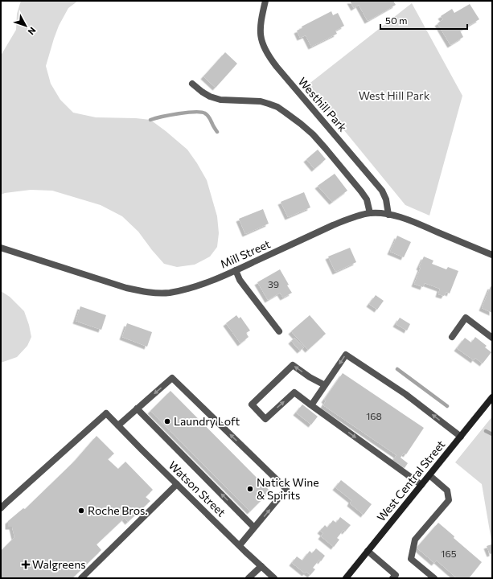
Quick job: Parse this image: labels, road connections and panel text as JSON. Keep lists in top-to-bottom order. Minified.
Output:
{"streets":{"main road":["West Central Street"],"street":["Westhill Park","Mill Street","Watson Street"]},"crossings":[["Westhill Park","Mill Street"]],"parks":["West Hill Park"],"places":{"other":["Laundry Loft","Natick Wine & Spirits","Roche Bros."],"health":["Walgreens"]},"house_numbers":["39","168","165"],"scale_bar":"50 m","north":"bottom right"}
